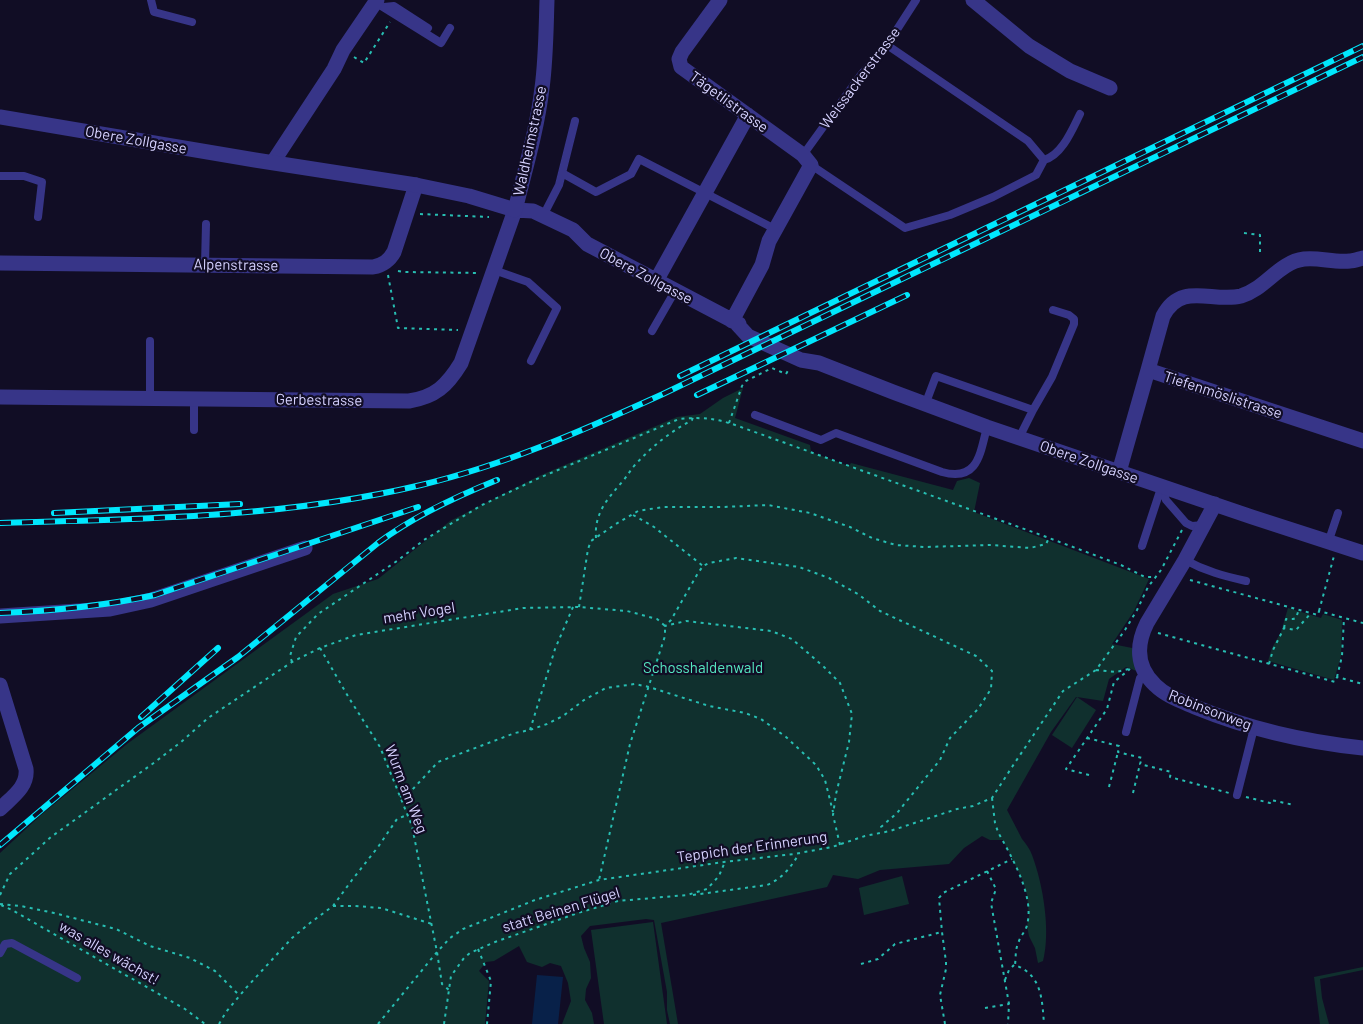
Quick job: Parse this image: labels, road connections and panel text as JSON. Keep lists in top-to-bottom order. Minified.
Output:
{"streets":{"street":["Weissackerstrasse","Tägetlistrasse","Obere Zollgasse","Waldheimstrasse","Alpenstrasse","Tiefenmöslistrasse","Gerbestrasse","Robinsonweg"],"path":["mehr Vogel","Wurm am Weg","Teppich der Erinnerung","statt Beinen Flügel","was alles wächst!"]},"crossings":[["Weissackerstrasse","Tägetlistrasse"],["Weissackerstrasse","Obere Zollgasse"],["Obere Zollgasse","Waldheimstrasse"],["Obere Zollgasse","Tiefenmöslistrasse"],["Obere Zollgasse","Gerbestrasse"],["Waldheimstrasse","Gerbestrasse"],["mehr Vogel","Wurm am Weg"],["Wurm am Weg","Teppich der Erinnerung"],["Wurm am Weg","statt Beinen Flügel"],["Teppich der Erinnerung","statt Beinen Flügel"]],"parks":["Schosshaldenwald"]}
